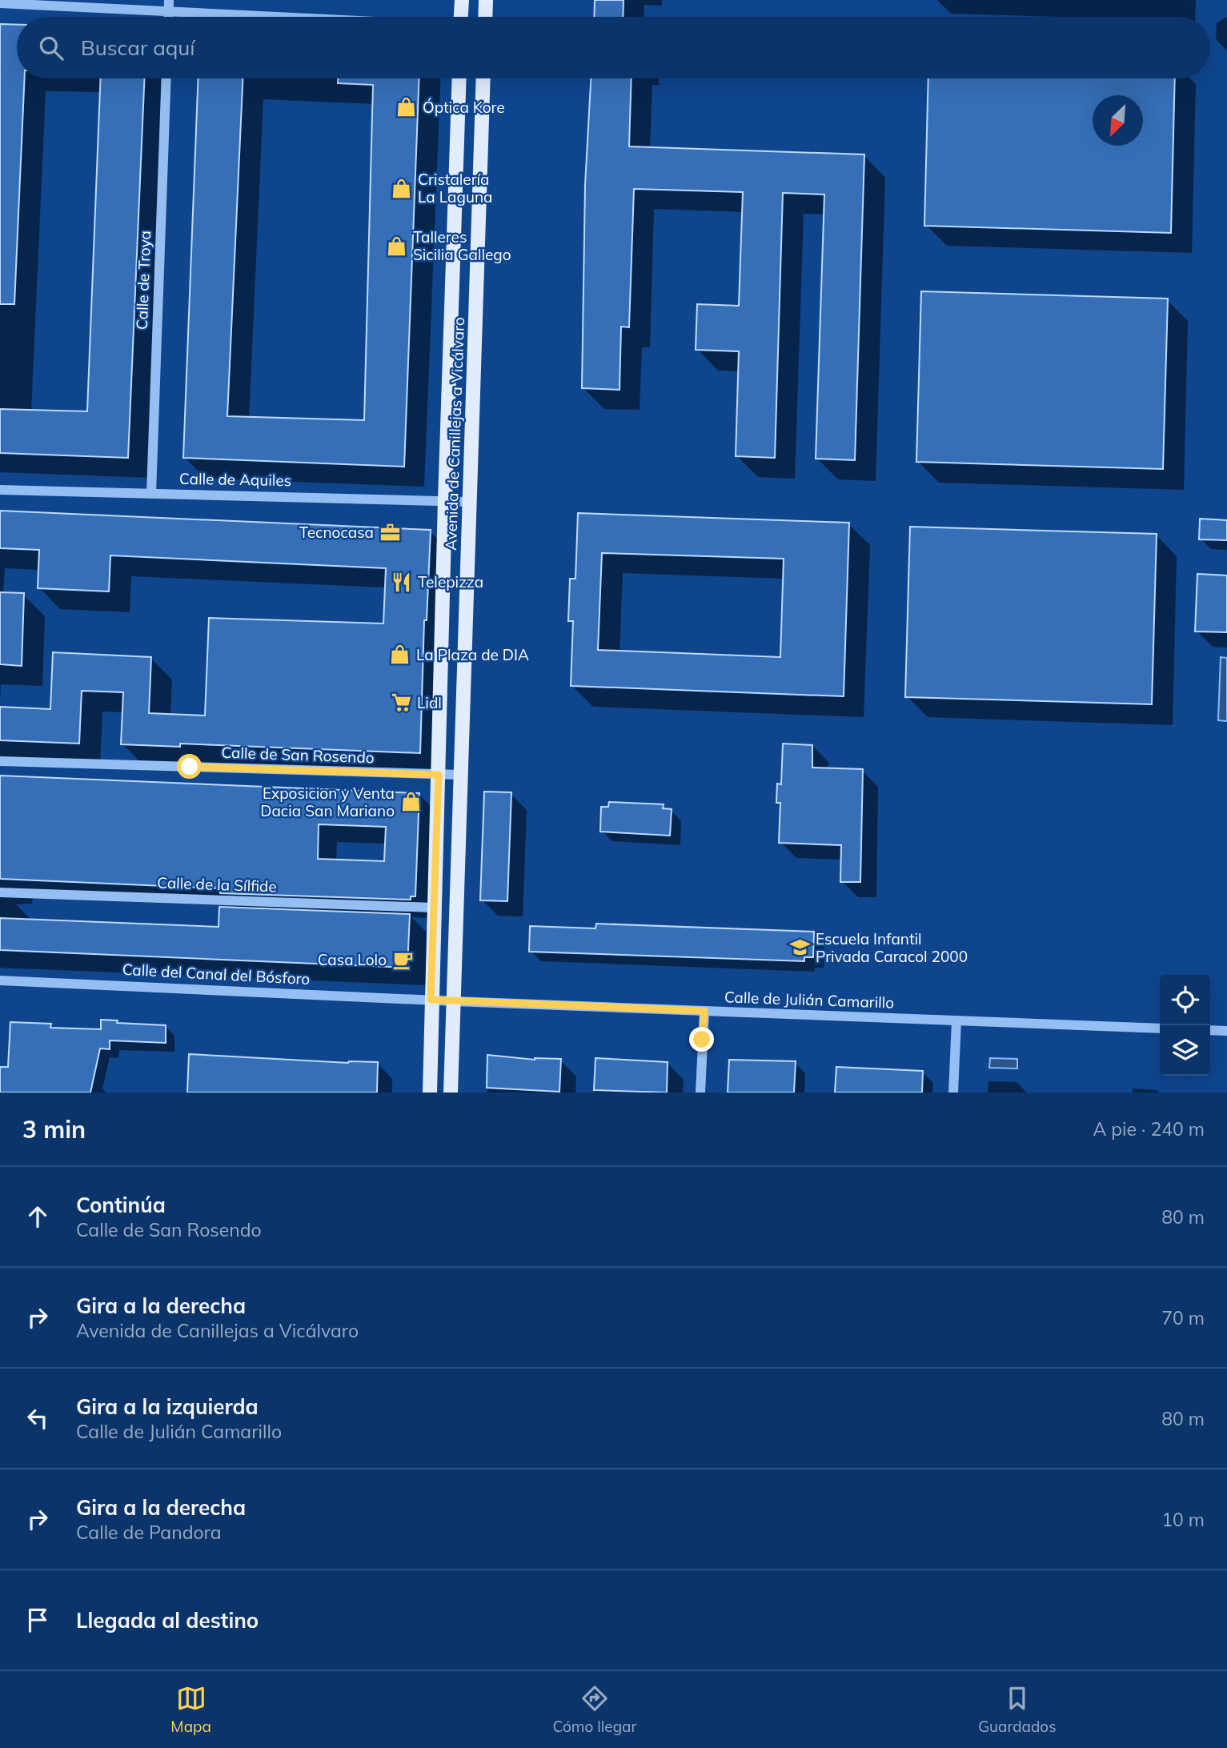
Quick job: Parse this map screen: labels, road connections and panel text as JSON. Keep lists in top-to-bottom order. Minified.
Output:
{"streets":{"main road":["Avenida de Canillejas a Vicálvaro"],"street":["Calle de Troya","Calle de Aquiles","Calle de San Rosendo","Calle de la Sílfide","Calle del Canal del Bósforo","Calle de Julián Camarillo"]},"crossings":[["Calle de Troya","Calle de Aquiles"],["Avenida de Canillejas a Vicálvaro","Calle de Aquiles"],["Avenida de Canillejas a Vicálvaro","Calle de San Rosendo"],["Avenida de Canillejas a Vicálvaro","Calle de la Sílfide"],["Avenida de Canillejas a Vicálvaro","Calle del Canal del Bósforo"],["Avenida de Canillejas a Vicálvaro","Calle de Julián Camarillo"]],"places":{"shop":["Óptica Kore","Cristalería La Laguna","Talleres Sicilia Gallego","La Plaza de DIA","Exposicion y Venta Dacia San Mariano"],"office":["Tecnocasa"],"restaurant":["Telepizza"],"supermarket":["Lidl"],"school or university":["Escuela Infantil Privada Caracol 2000"],"cafe":["Casa Lolo"]},"north":"bottom left","page":{"search":"Buscar aquí","heading":["3 min","A pie · 240 m"],"list":[["Continúa","Calle de San Rosendo","80 m"],["Gira a la derecha","Avenida de Canillejas a Vicálvaro","70 m"],["Gira a la izquierda","Calle de Julián Camarillo","80 m"],["Gira a la derecha","Calle de Pandora","10 m"],"Llegada al destino"],"nav":["Mapa","Cómo llegar","Guardados"]}}
